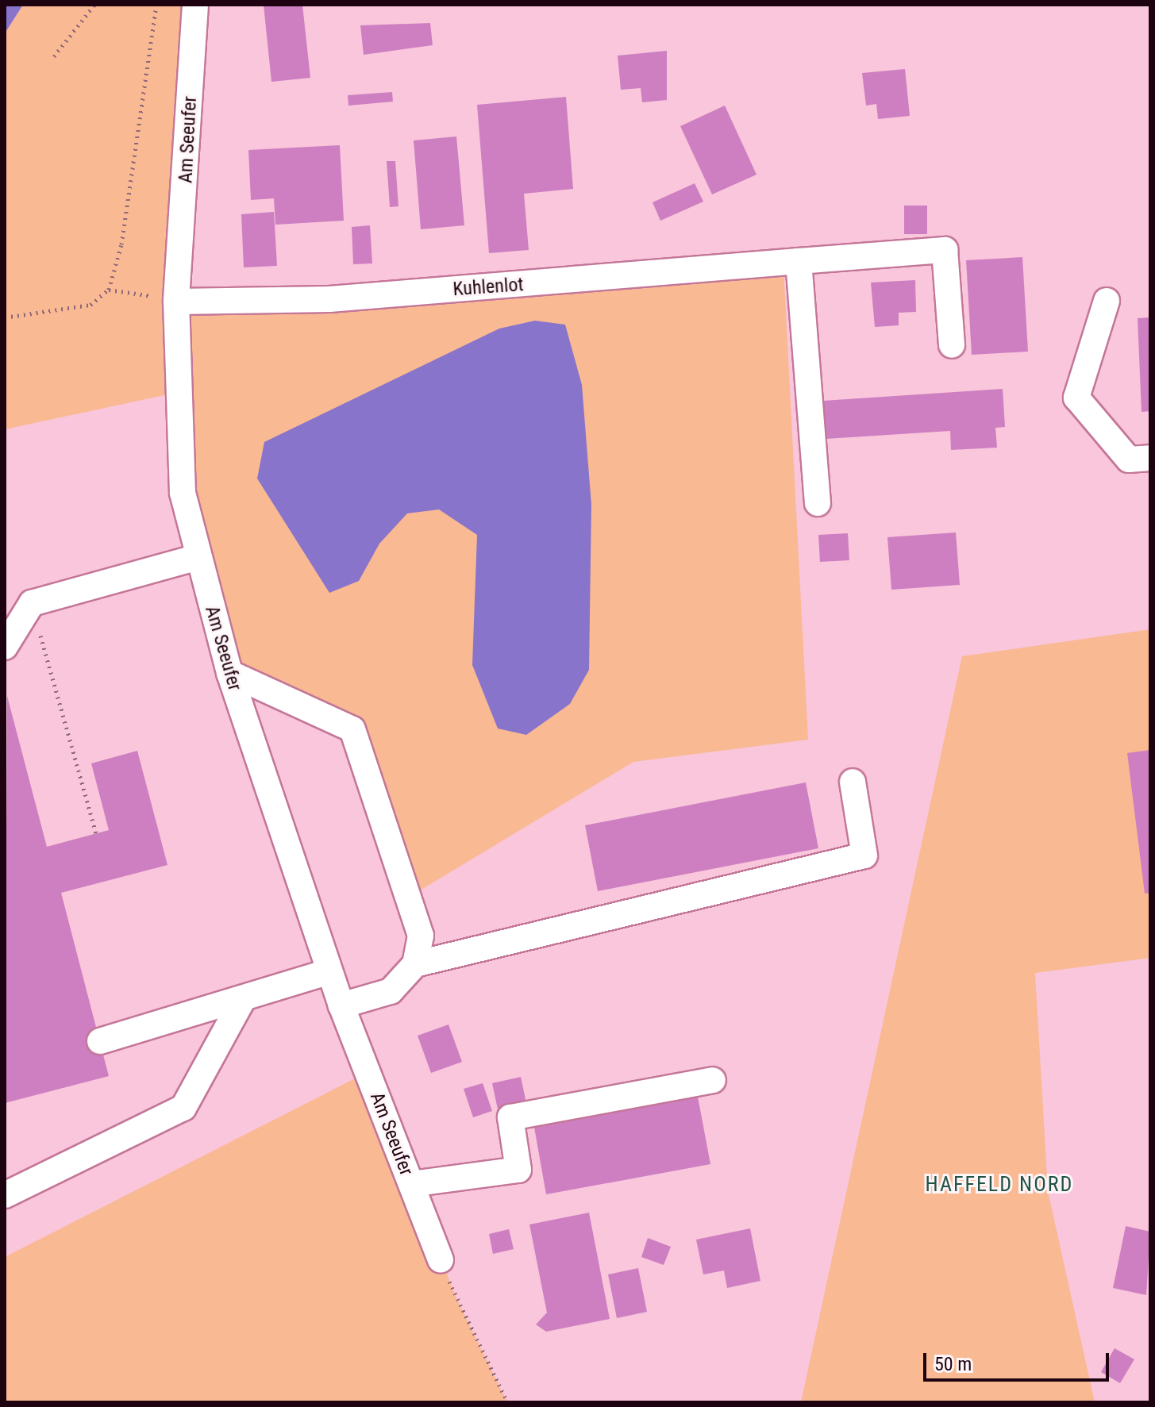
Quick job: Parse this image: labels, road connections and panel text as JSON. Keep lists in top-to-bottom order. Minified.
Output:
{"streets":{"street":["Am Seeufer","Kuhlenlot"]},"crossings":[["Am Seeufer","Kuhlenlot"]],"districts":["HAFFELD NORD"],"scale_bar":"50 m"}
